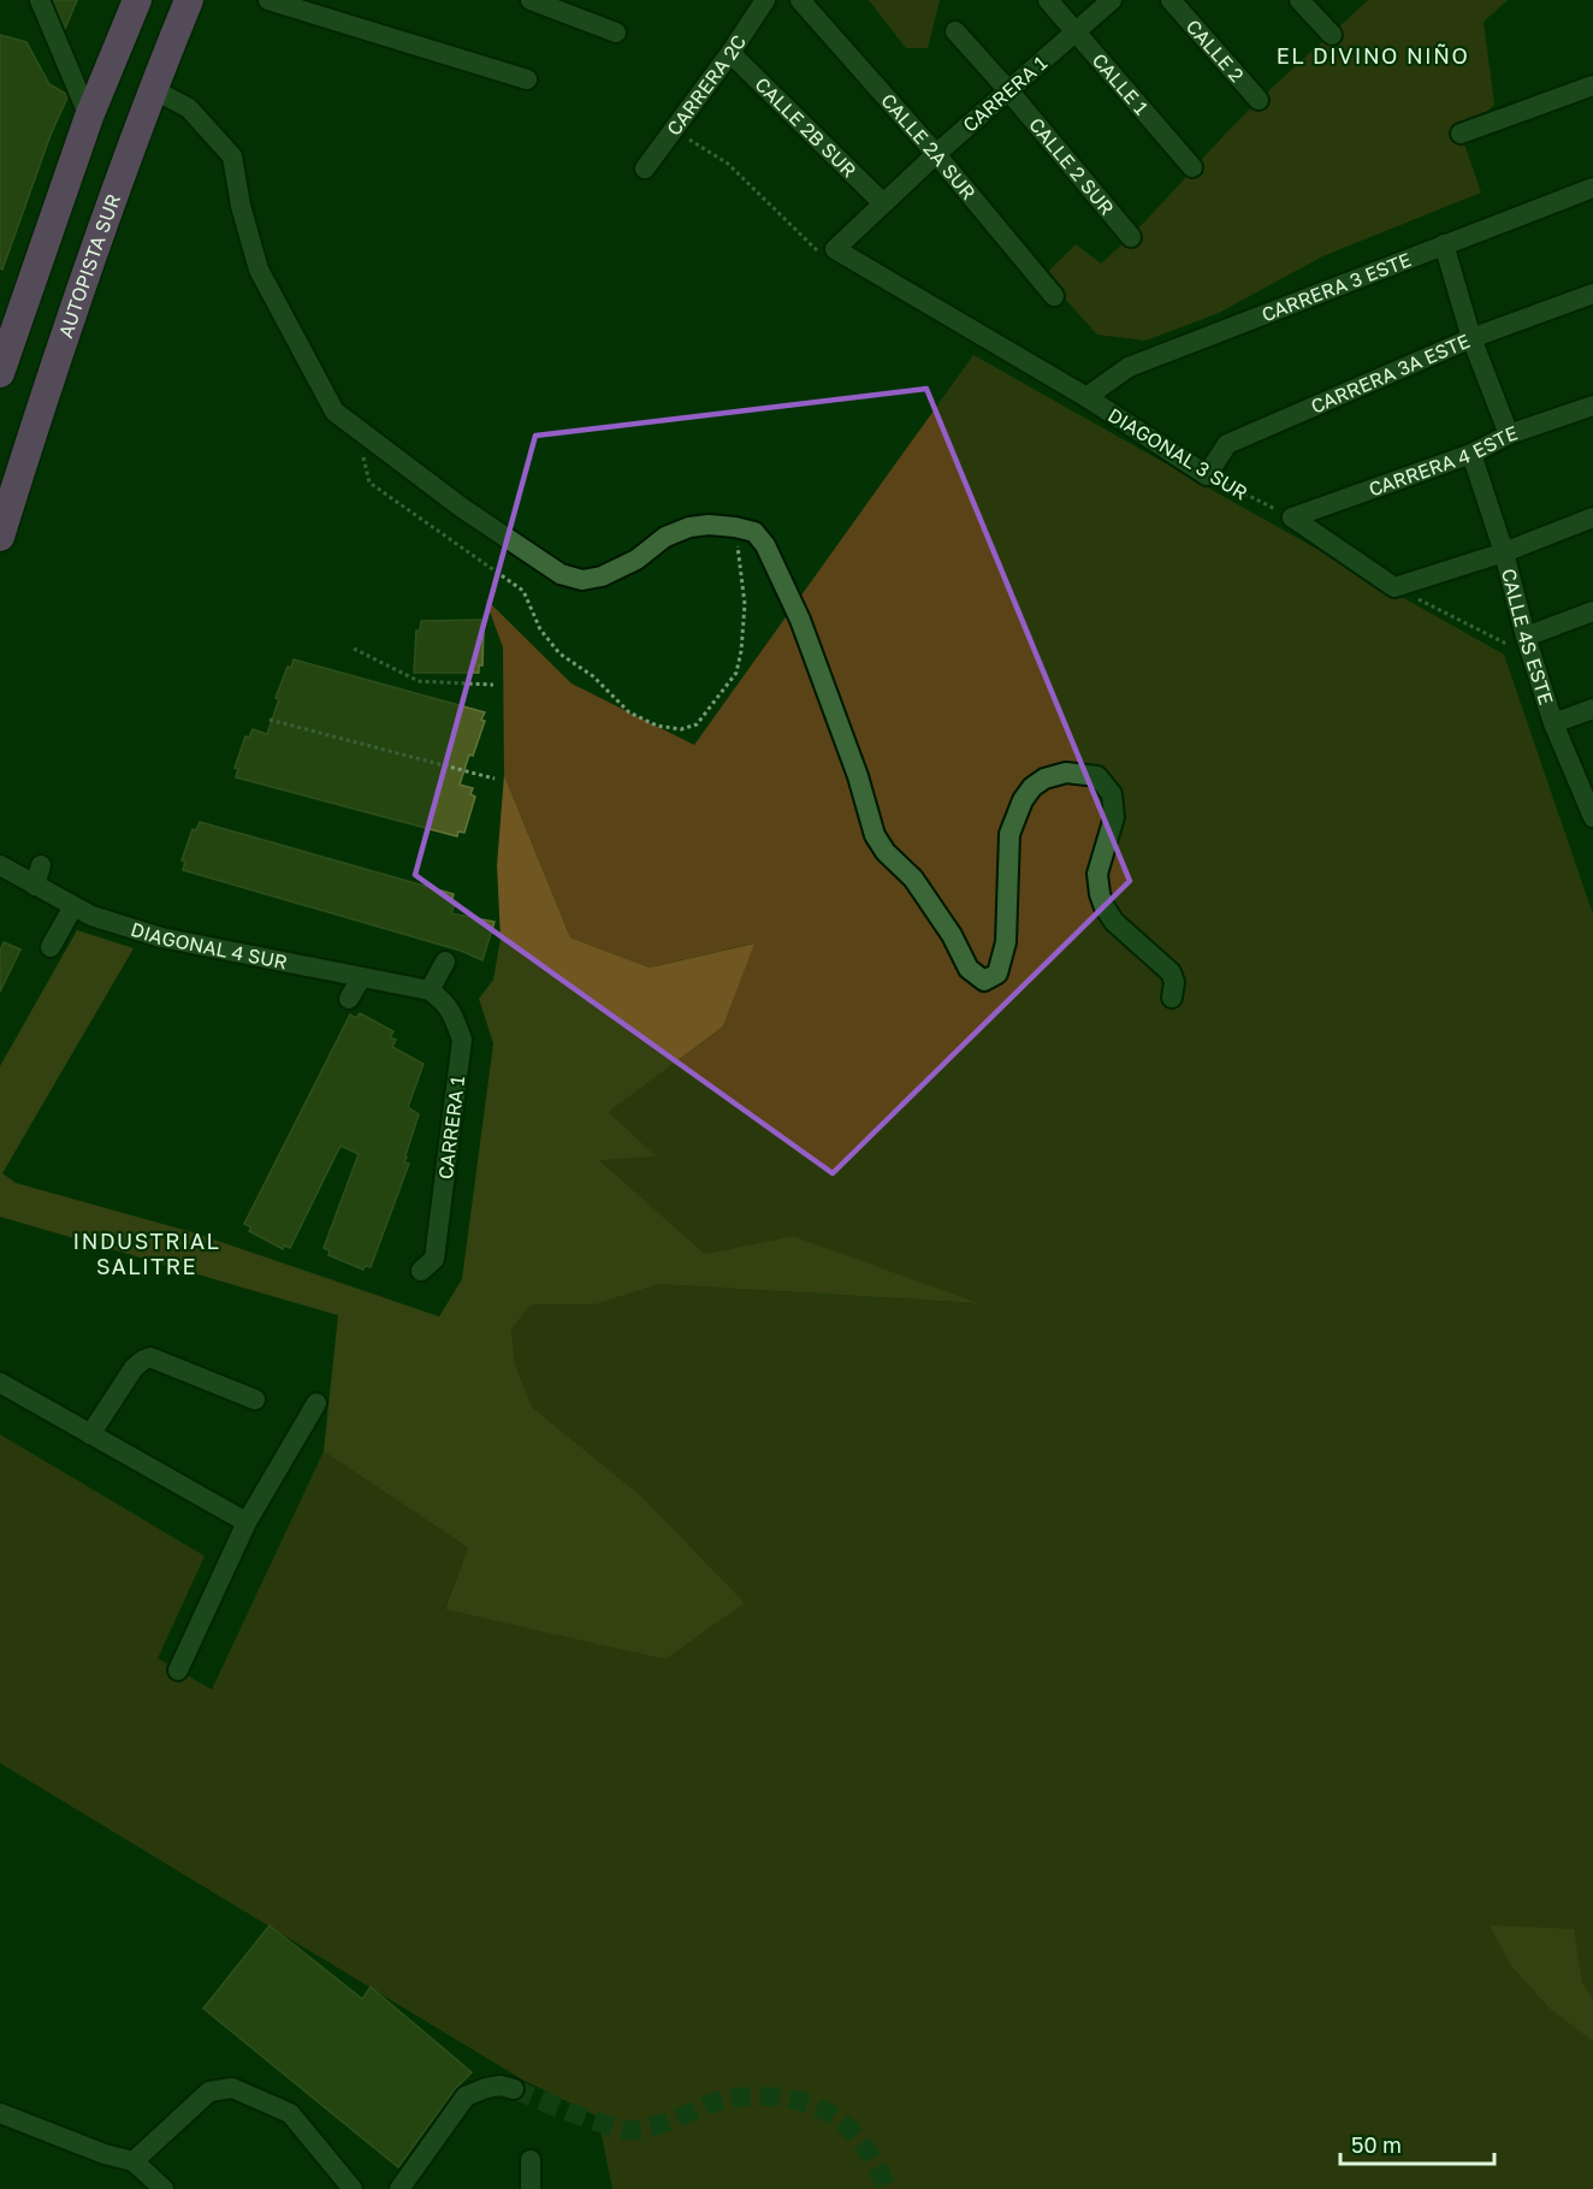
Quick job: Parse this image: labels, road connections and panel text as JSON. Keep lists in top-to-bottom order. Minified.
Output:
{"streets":{"highway":["AUTOPISTA SUR"],"street":["CALLE 2","CARRERA 2C","CALLE 1","CARRERA 1","CALLE 2B SUR","CALLE 2A SUR","CALLE 2 SUR","CARRERA 3 ESTE","CARRERA 3A ESTE","DIAGONAL 3 SUR","CARRERA 4 ESTE","CALLE 4S ESTE","DIAGONAL 4 SUR"]},"crossings":[["CARRERA 2C","CALLE 2B SUR"],["CALLE 1","CARRERA 1"],["CARRERA 1","CALLE 2B SUR"],["CARRERA 1","CALLE 2A SUR"],["CARRERA 1","CALLE 2 SUR"],["CARRERA 1","DIAGONAL 3 SUR"],["CARRERA 1","DIAGONAL 4 SUR"],["CARRERA 3 ESTE","DIAGONAL 3 SUR"],["CARRERA 3A ESTE","DIAGONAL 3 SUR"],["DIAGONAL 3 SUR","CARRERA 4 ESTE"],["CARRERA 4 ESTE","CALLE 4S ESTE"]],"districts":["EL DIVINO NIÑO","INDUSTRIAL SALITRE"],"scale_bar":"50 m"}
